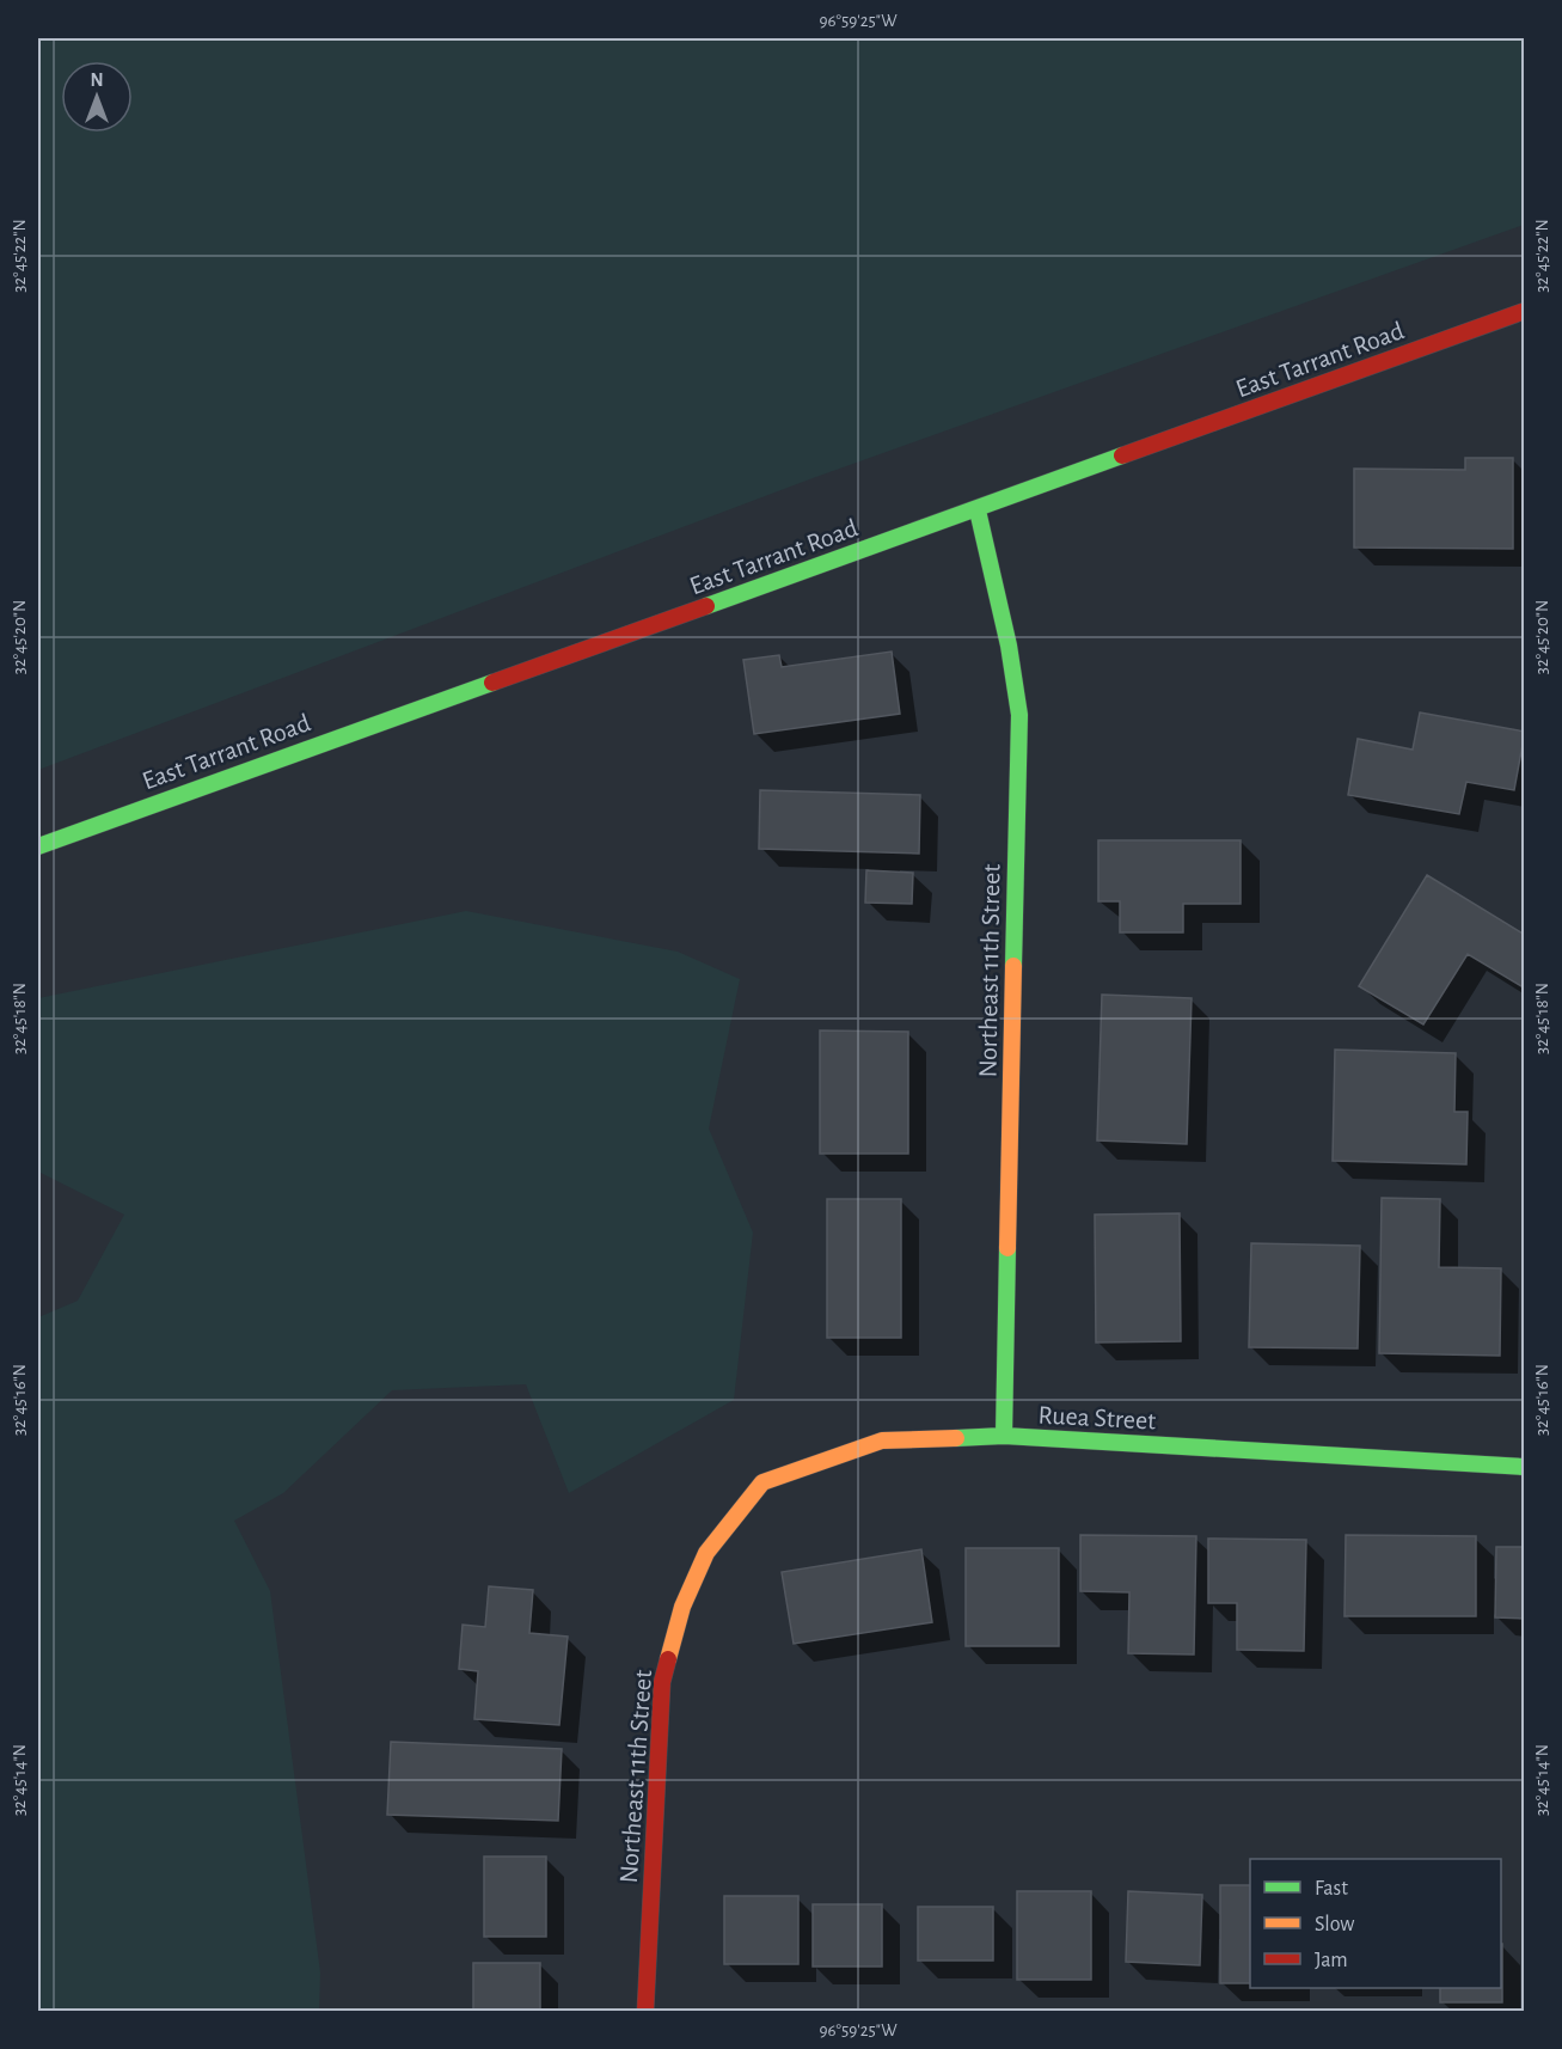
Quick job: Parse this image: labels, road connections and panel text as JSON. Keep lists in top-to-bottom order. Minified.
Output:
{"streets":{"street":["East Tarrant Road","Northeast 11th Street","Ruea Street"]},"crossings":[["East Tarrant Road","Northeast 11th Street"],["Northeast 11th Street","Ruea Street"]],"legend":["Fast","Slow","Jam"],"north":"top","coordinates":["96°59'25\"W","32°45'22\"N","32°45'20\"N","32°45'18\"N","32°45'16\"N","32°45'14\"N"]}
